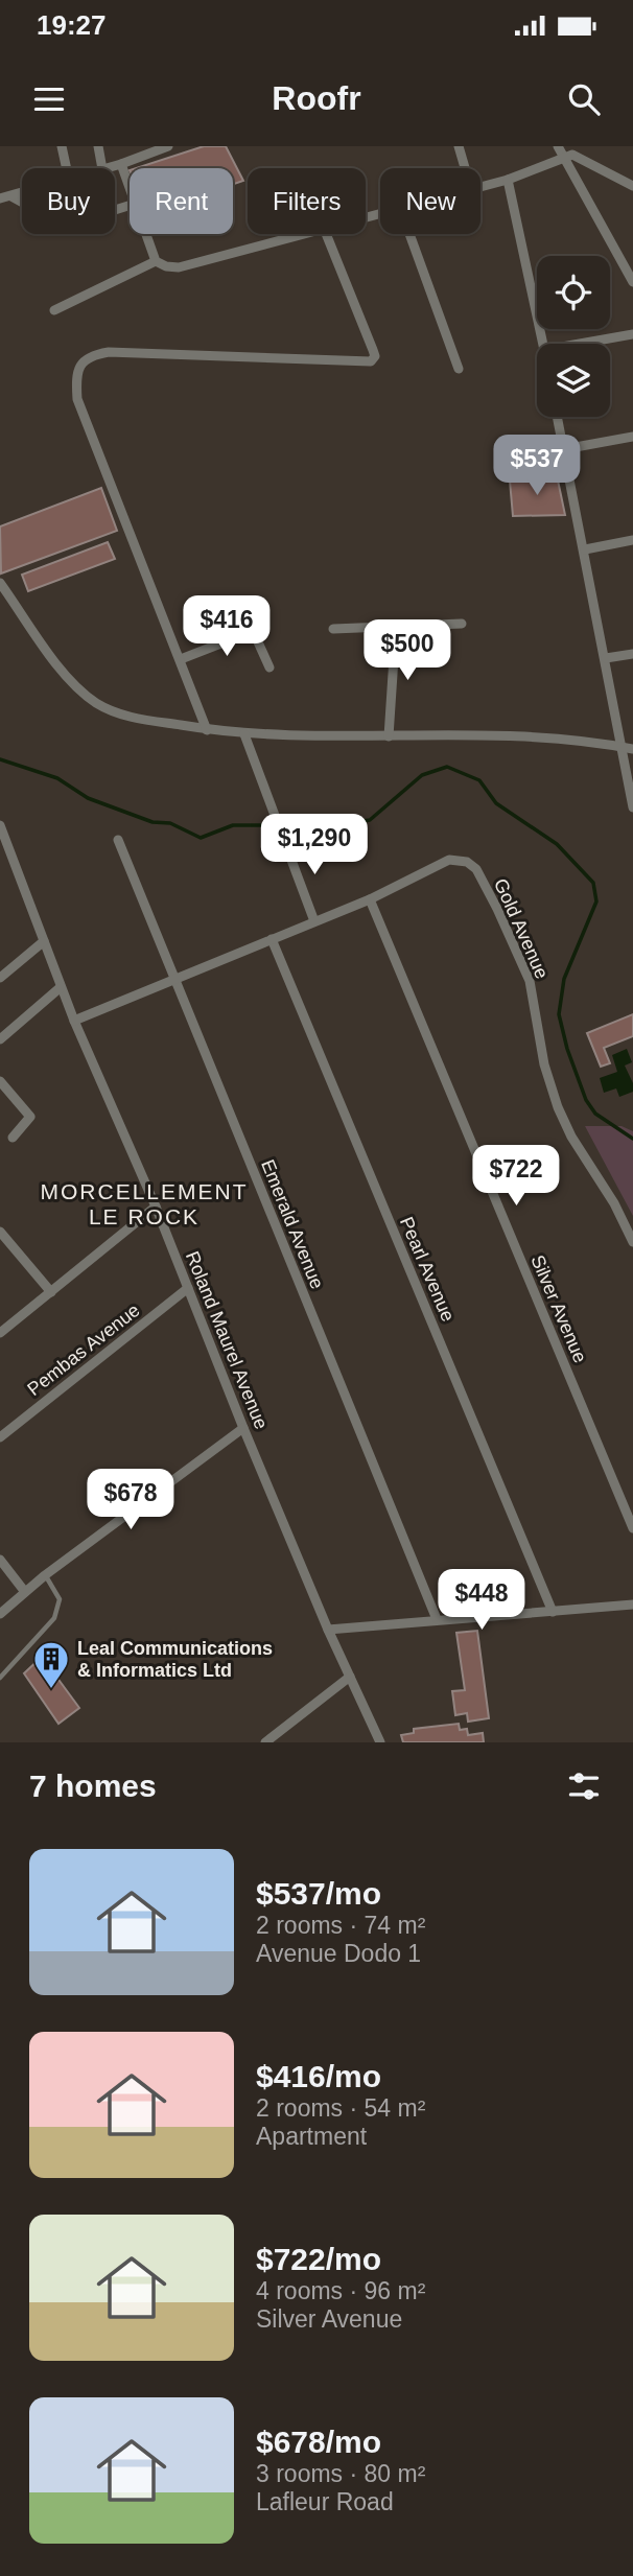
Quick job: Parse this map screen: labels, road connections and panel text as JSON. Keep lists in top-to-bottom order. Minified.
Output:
{"streets":{"street":["Gold Avenue","Emerald Avenue","Pearl Avenue","Silver Avenue","Roland Maurel Avenue","Pembas Avenue"]},"crossings":[["Gold Avenue","Emerald Avenue"],["Gold Avenue","Pearl Avenue"],["Gold Avenue","Silver Avenue"],["Gold Avenue","Roland Maurel Avenue"],["Roland Maurel Avenue","Pembas Avenue"]],"districts":["MORCELLEMENT LE ROCK"],"places":{"building":["Leal Communications & Informatics Ltd"]},"page":{"status":"19:27","header":"Roofr","chip":["Buy","Rent","Filters","New"],"price":["$537","$416","$500","$1,290","$722","$678","$448"],"heading":"7 homes","list":[{"name":"$537/mo","note":"2 rooms · 74 m² · Avenue Dodo 1"},{"name":"$416/mo","note":"2 rooms · 54 m² · Apartment"},{"name":"$722/mo","note":"4 rooms · 96 m² · Silver Avenue"},{"name":"$678/mo","note":"3 rooms · 80 m² · Lafleur Road"}]}}
